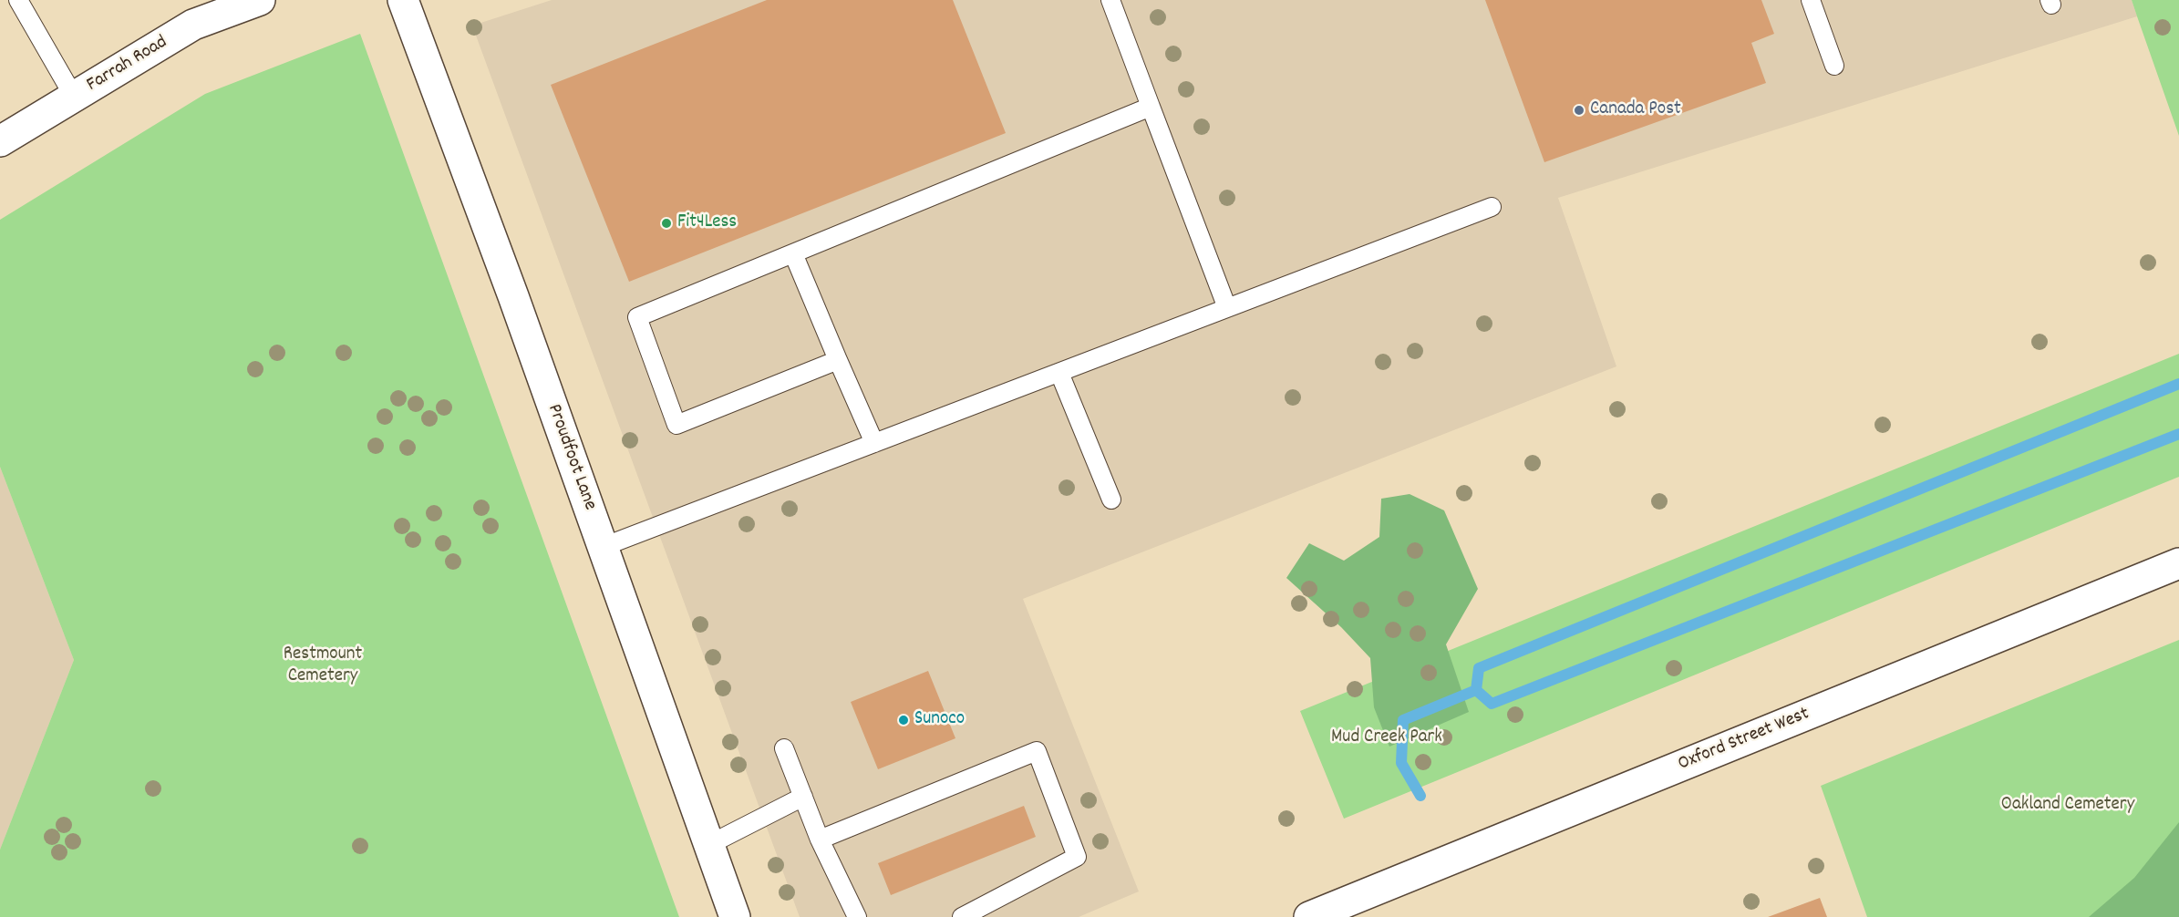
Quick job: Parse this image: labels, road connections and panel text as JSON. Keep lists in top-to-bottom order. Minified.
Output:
{"streets":{"street":["Farrah Road","Proudfoot Lane","Oxford Street West"]},"parks":["Restmount Cemetery","Mud Creek Park","Oakland Cemetery"],"places":["Canada Post","Fit4Less","Sunoco"]}
